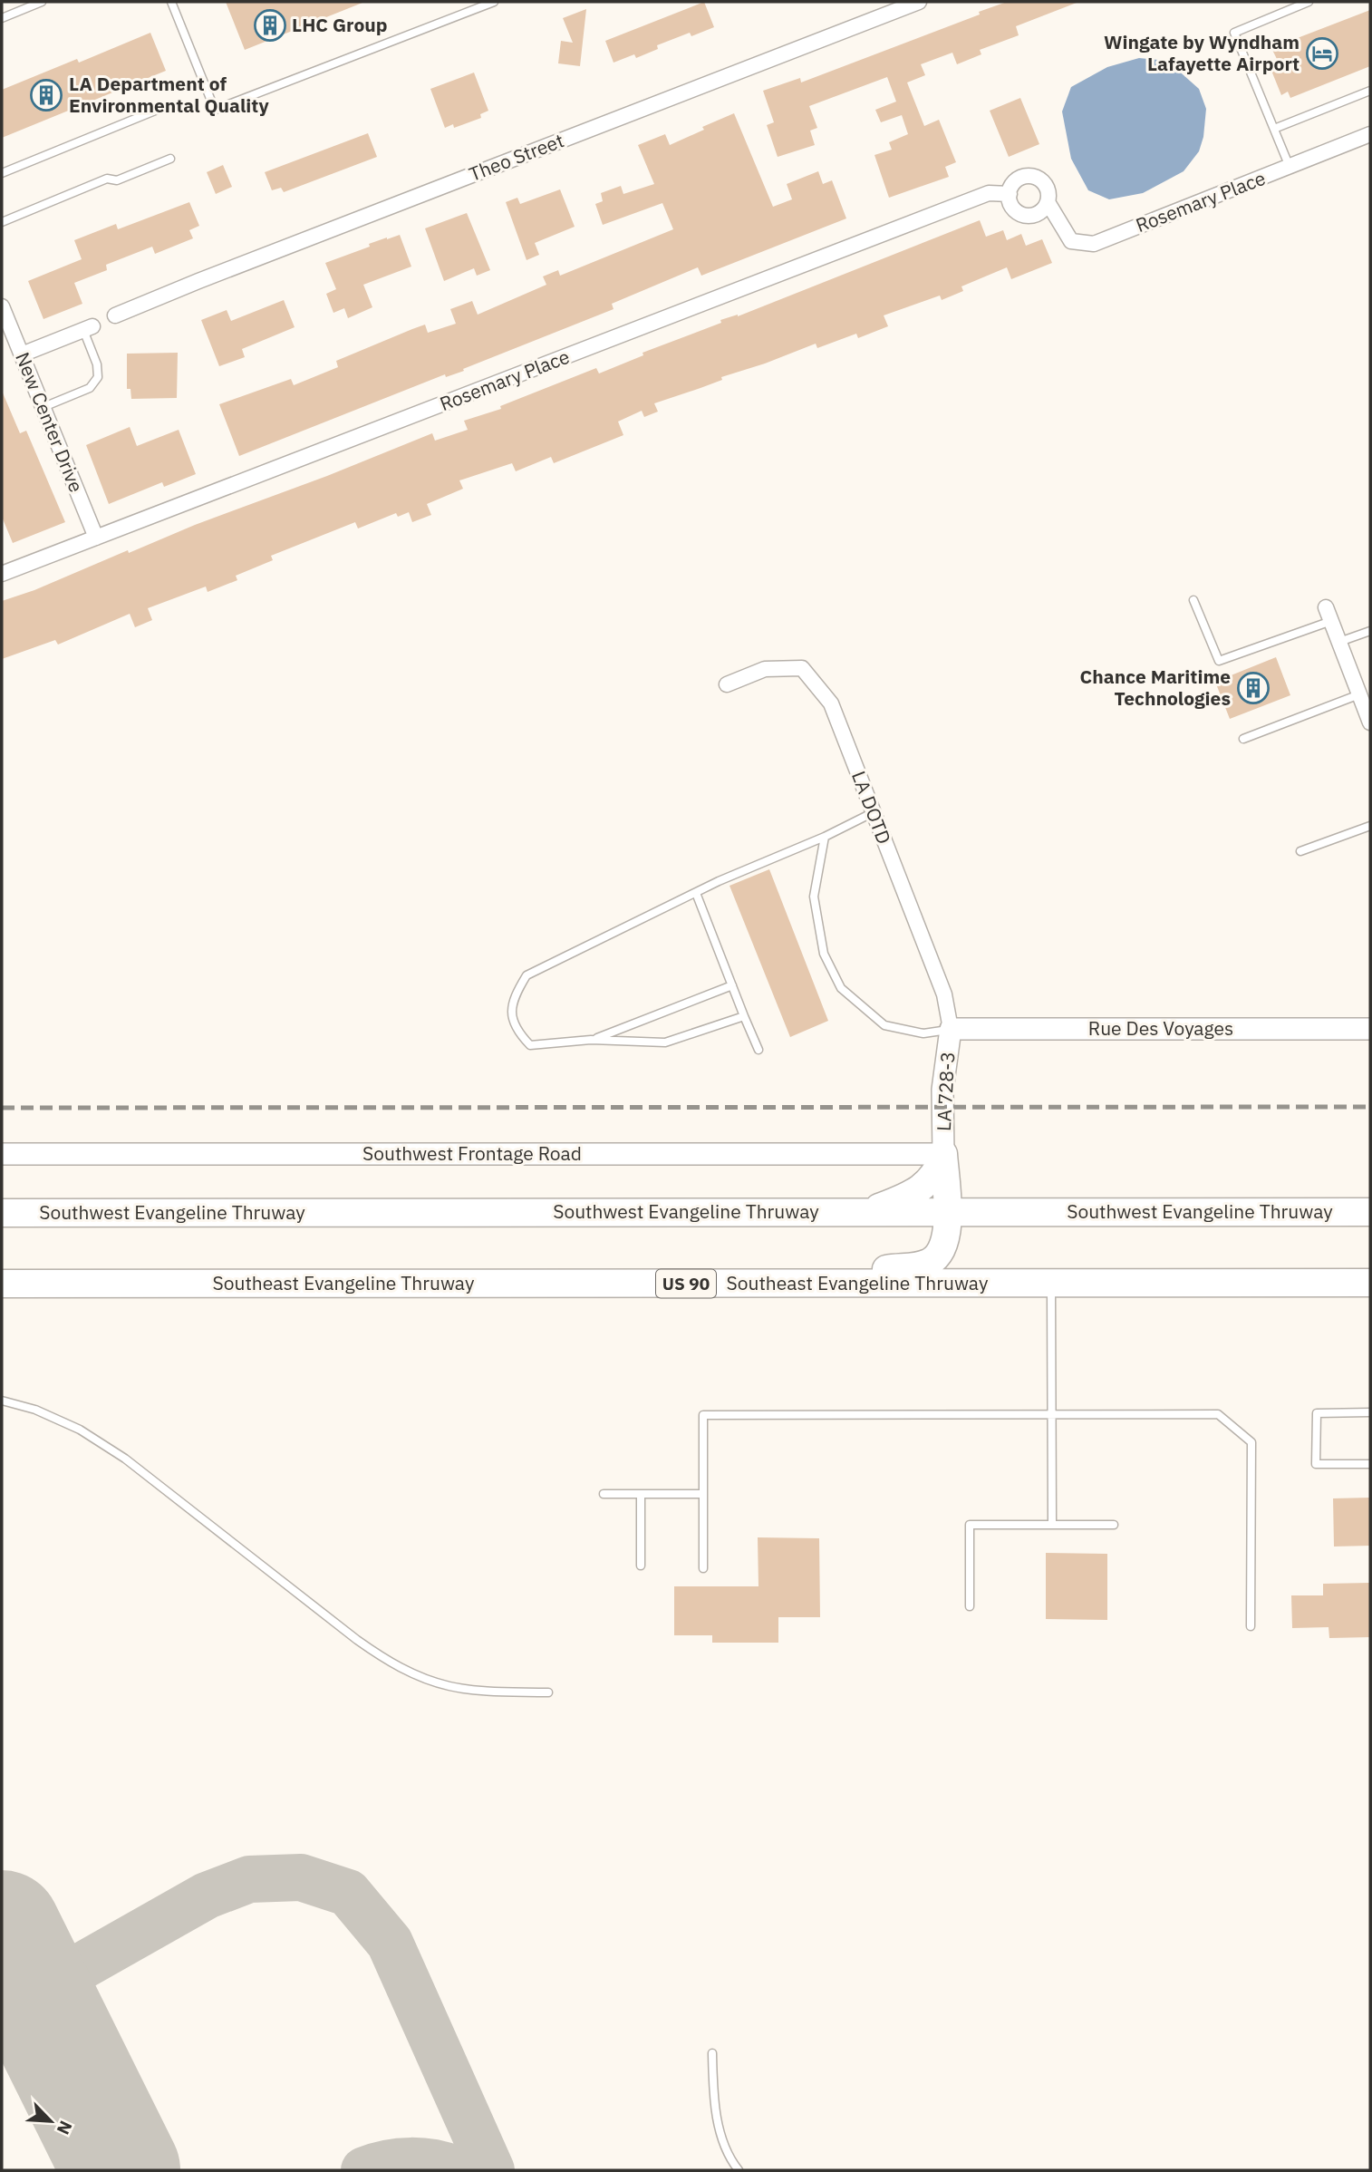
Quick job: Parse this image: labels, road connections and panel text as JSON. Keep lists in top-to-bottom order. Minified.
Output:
{"streets":{"highway":["Southwest Evangeline Thruway","Southeast Evangeline Thruway","US 90"],"main road":["Rue Des Voyages","LA 728-3","Southwest Frontage Road"],"street":["Theo Street","Rosemary Place","New Center Drive","LA DOTD"]},"crossings":[["Rosemary Place","New Center Drive"],["LA DOTD","Rue Des Voyages"],["LA DOTD","LA 728-3"],["Rue Des Voyages","LA 728-3"],["LA 728-3","Southwest Frontage Road"]],"places":{"building":["LHC Group","LA Department of Environmental Quality","Chance Maritime Technologies"],"hotel":["Wingate by Wyndham Lafayette Airport"]},"north":"bottom right"}
